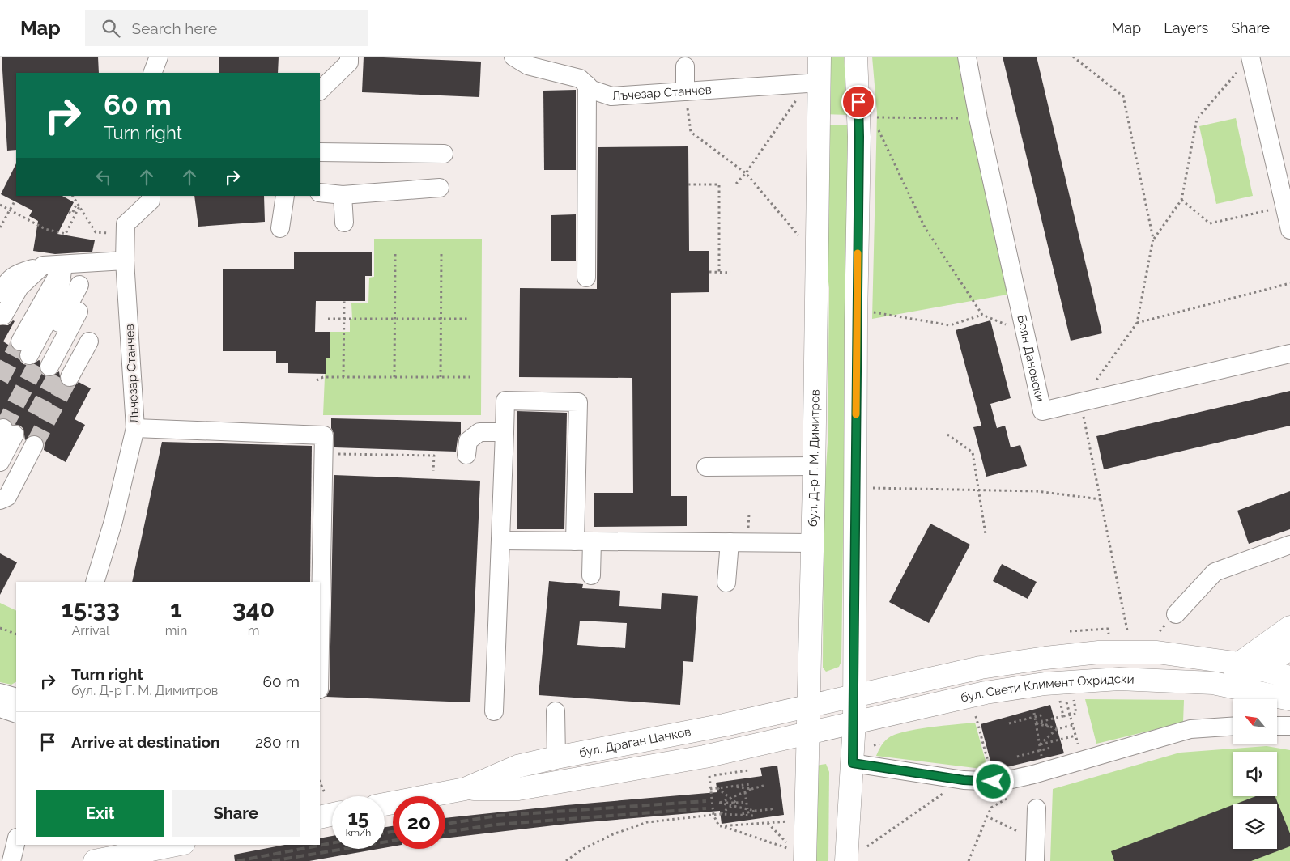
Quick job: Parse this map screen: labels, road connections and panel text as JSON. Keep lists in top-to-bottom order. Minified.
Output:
{"streets":{"main road":["бул. Д-р Г. М. Димитров","бул. Свети Климент Охридски","бул. Драган Цанков"],"street":["Лъчезар Станчев","Боян Дановски"]},"crossings":[["Лъчезар Станчев","бул. Д-р Г. М. Димитров"],["бул. Д-р Г. М. Димитров","бул. Свети Климент Охридски"],["бул. Д-р Г. М. Димитров","бул. Драган Цанков"],["бул. Свети Климент Охридски","бул. Драган Цанков"]],"north":"top left","page":{"header":"Map","search":"Search here","nav":["Map","Layers","Share"],"turn":["60 m","Turn right"],"eta":["15:33","Arrival","1","min","340","m"],"list":[{"name":"Turn right","note":"бул. Д-р Г. М. Димитров","value":"60 m"},{"name":"Arrive at destination","value":"280 m"}],"buttons":["Exit","Share"],"speed":"15 km/h","limit":"20"}}
